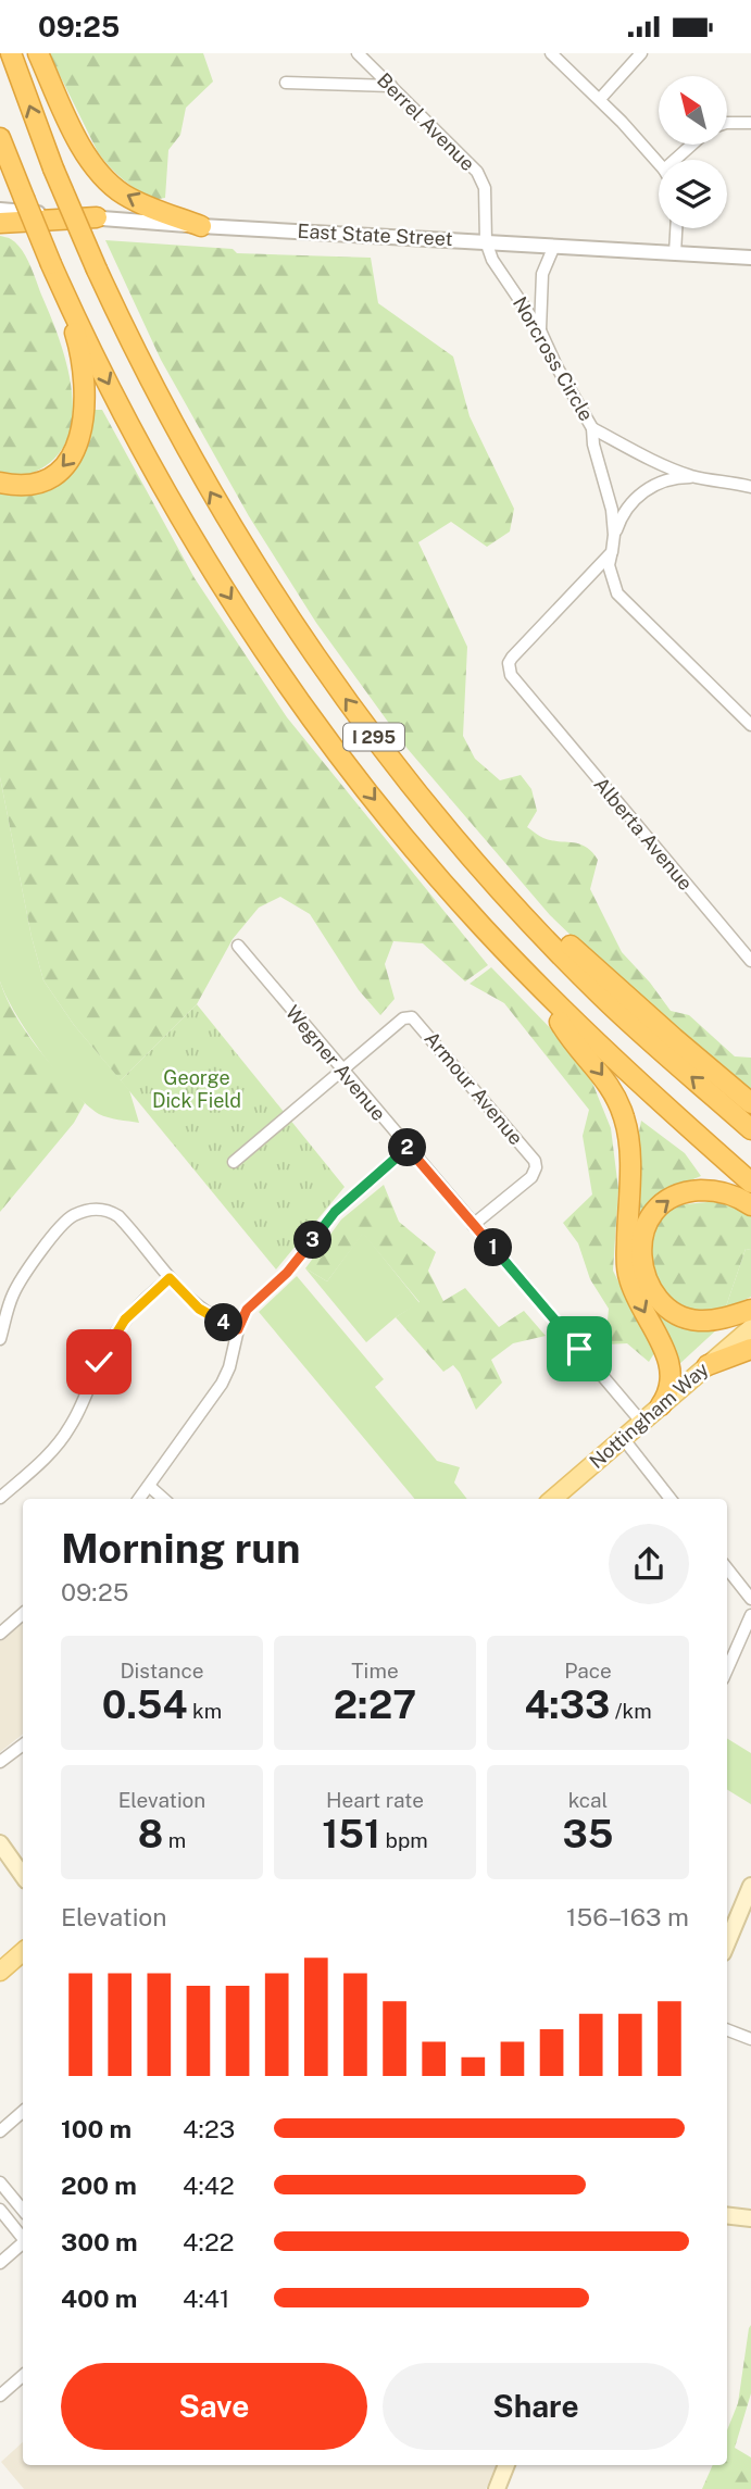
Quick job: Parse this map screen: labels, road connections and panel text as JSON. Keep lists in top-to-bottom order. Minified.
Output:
{"streets":{"highway":["I 295"],"main road":["Nottingham Way"],"street":["Berrel Avenue","East State Street","Norcross Circle","Alberta Avenue","Wegner Avenue","Armour Avenue"]},"crossings":[["Berrel Avenue","East State Street"],["Berrel Avenue","Norcross Circle"],["East State Street","Norcross Circle"],["Norcross Circle","Alberta Avenue"],["Wegner Avenue","Armour Avenue"],["Wegner Avenue","Nottingham Way"]],"parks":["George Dick Field"],"north":"top left","page":{"status":"09:25","pins":["2","3","1","4"],"heading":["Morning run","09:25"],"stats":[["Distance","0.54 km"],["Time","2:27"],["Pace","4:33 /km"],["Elevation","8 m"],["Heart rate","151 bpm"],["kcal","35"]],"chart":["Elevation","156–163 m"],"list":[{"name":"100 m","note":"4:23"},{"name":"200 m","note":"4:42"},{"name":"300 m","note":"4:22"},{"name":"400 m","note":"4:41"}],"buttons":["Save","Share"]}}
